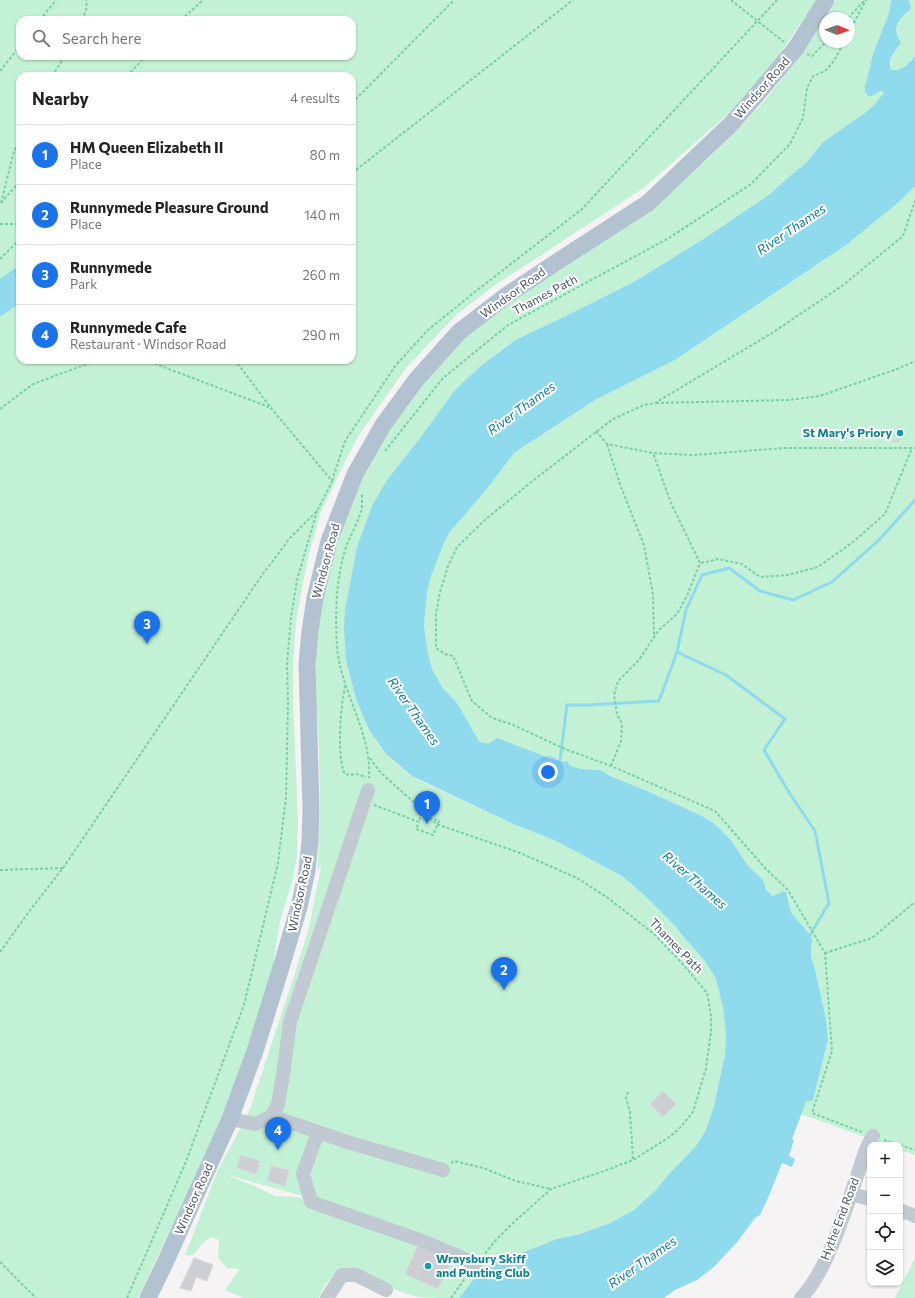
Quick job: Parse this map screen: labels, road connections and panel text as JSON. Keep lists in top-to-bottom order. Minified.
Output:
{"streets":{"main road":["Windsor Road"],"street":["Hythe End Road"],"path":["Thames Path"]},"water":["River Thames"],"places":["St Mary's Priory","Wraysbury Skiff and Punting Club"],"north":"right","page":{"search":"Search here","heading":["Nearby","4 results"],"list":[{"mark":"1","name":"HM Queen Elizabeth II","note":"Place","value":"80 m"},{"mark":"2","name":"Runnymede Pleasure Ground","note":"Place","value":"140 m"},{"mark":"3","name":"Runnymede","note":"Park","value":"260 m"},{"mark":"4","name":"Runnymede Cafe","note":"Restaurant · Windsor Road","value":"290 m"}],"pins":["3","1","2","4"],"map_buttons":["+","−"]}}
